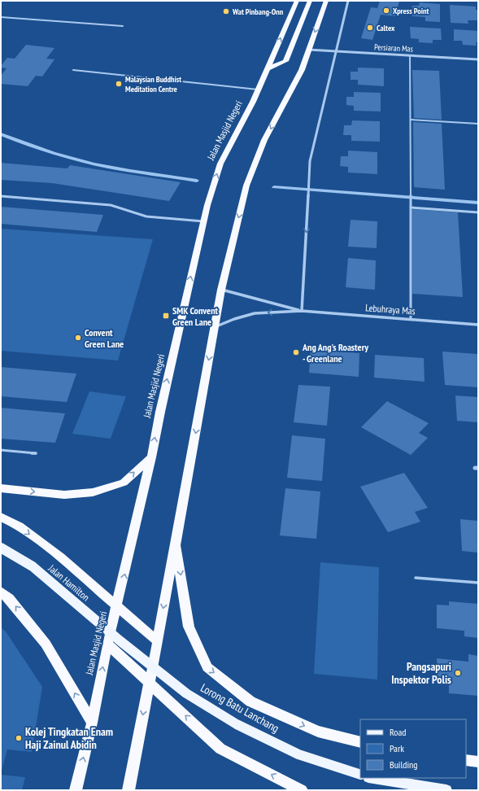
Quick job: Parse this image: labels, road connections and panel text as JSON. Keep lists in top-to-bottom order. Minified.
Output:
{"streets":{"highway":["Jalan Masjid Negeri"],"main road":["Jalan Hamilton","Lorong Batu Lanchang"],"street":["Persiaran Mas","Lebuhraya Mas"]},"crossings":[["Jalan Hamilton","Lorong Batu Lanchang"]],"places":{"other":["Xpress Point","Wat Pinbang-Onn","Caltex","Malaysian Buddhist Meditation Centre","Convent Green Lane","Ang Ang's Roastery - Greenlane","Pangsapuri Inspektor Polis","Kolej Tingkatan Enam Haji Zainul Abidin"],"transit":["SMK Convent Green Lane"]},"legend":["Road","Park","Building"]}
